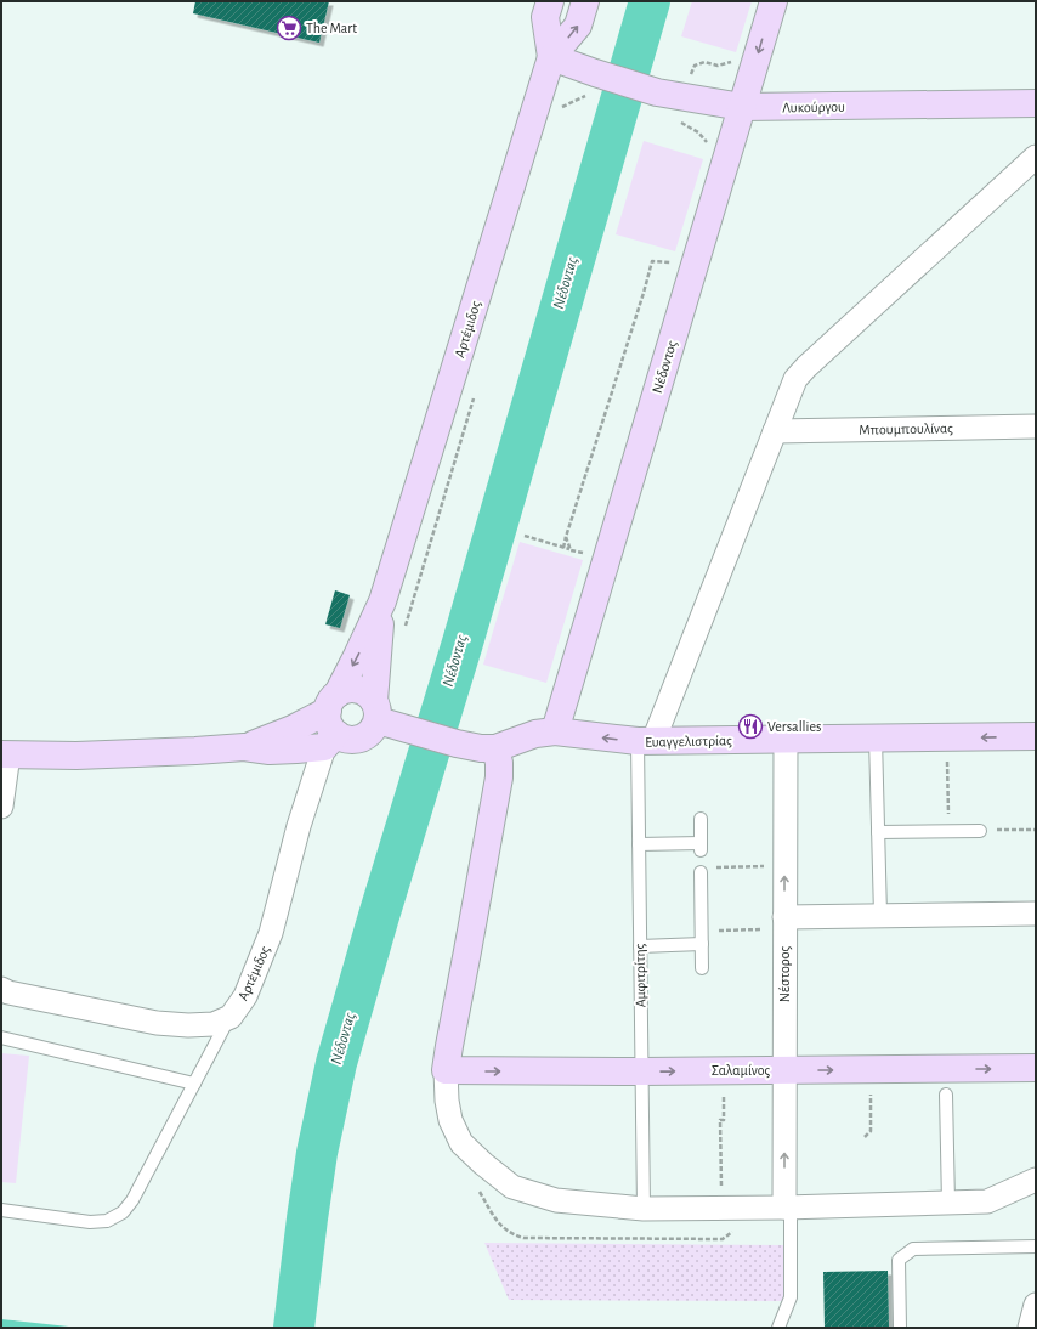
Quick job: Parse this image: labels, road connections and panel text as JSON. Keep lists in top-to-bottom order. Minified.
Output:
{"streets":{"street":["Λυκούργου","Αρτέμιδος","Νέδοντος","Μπουμπουλίνας","Ευαγγελιστρίας","Νέστορος","Σαλαμίνος"],"lane":["Αμφιτρίτης"]},"crossings":[["Λυκούργου","Αρτέμιδος"],["Λυκούργου","Νέδοντος"],["Αρτέμιδος","Ευαγγελιστρίας"],["Νέδοντος","Ευαγγελιστρίας"],["Ευαγγελιστρίας","Νέστορος"],["Ευαγγελιστρίας","Αμφιτρίτης"],["Νέστορος","Σαλαμίνος"],["Αμφιτρίτης","Σαλαμίνος"]],"one_way":["Νέστορος"],"water":["Νέδoντας"],"places":{"supermarket":["The Mart"],"restaurant":["Versallies"]}}
